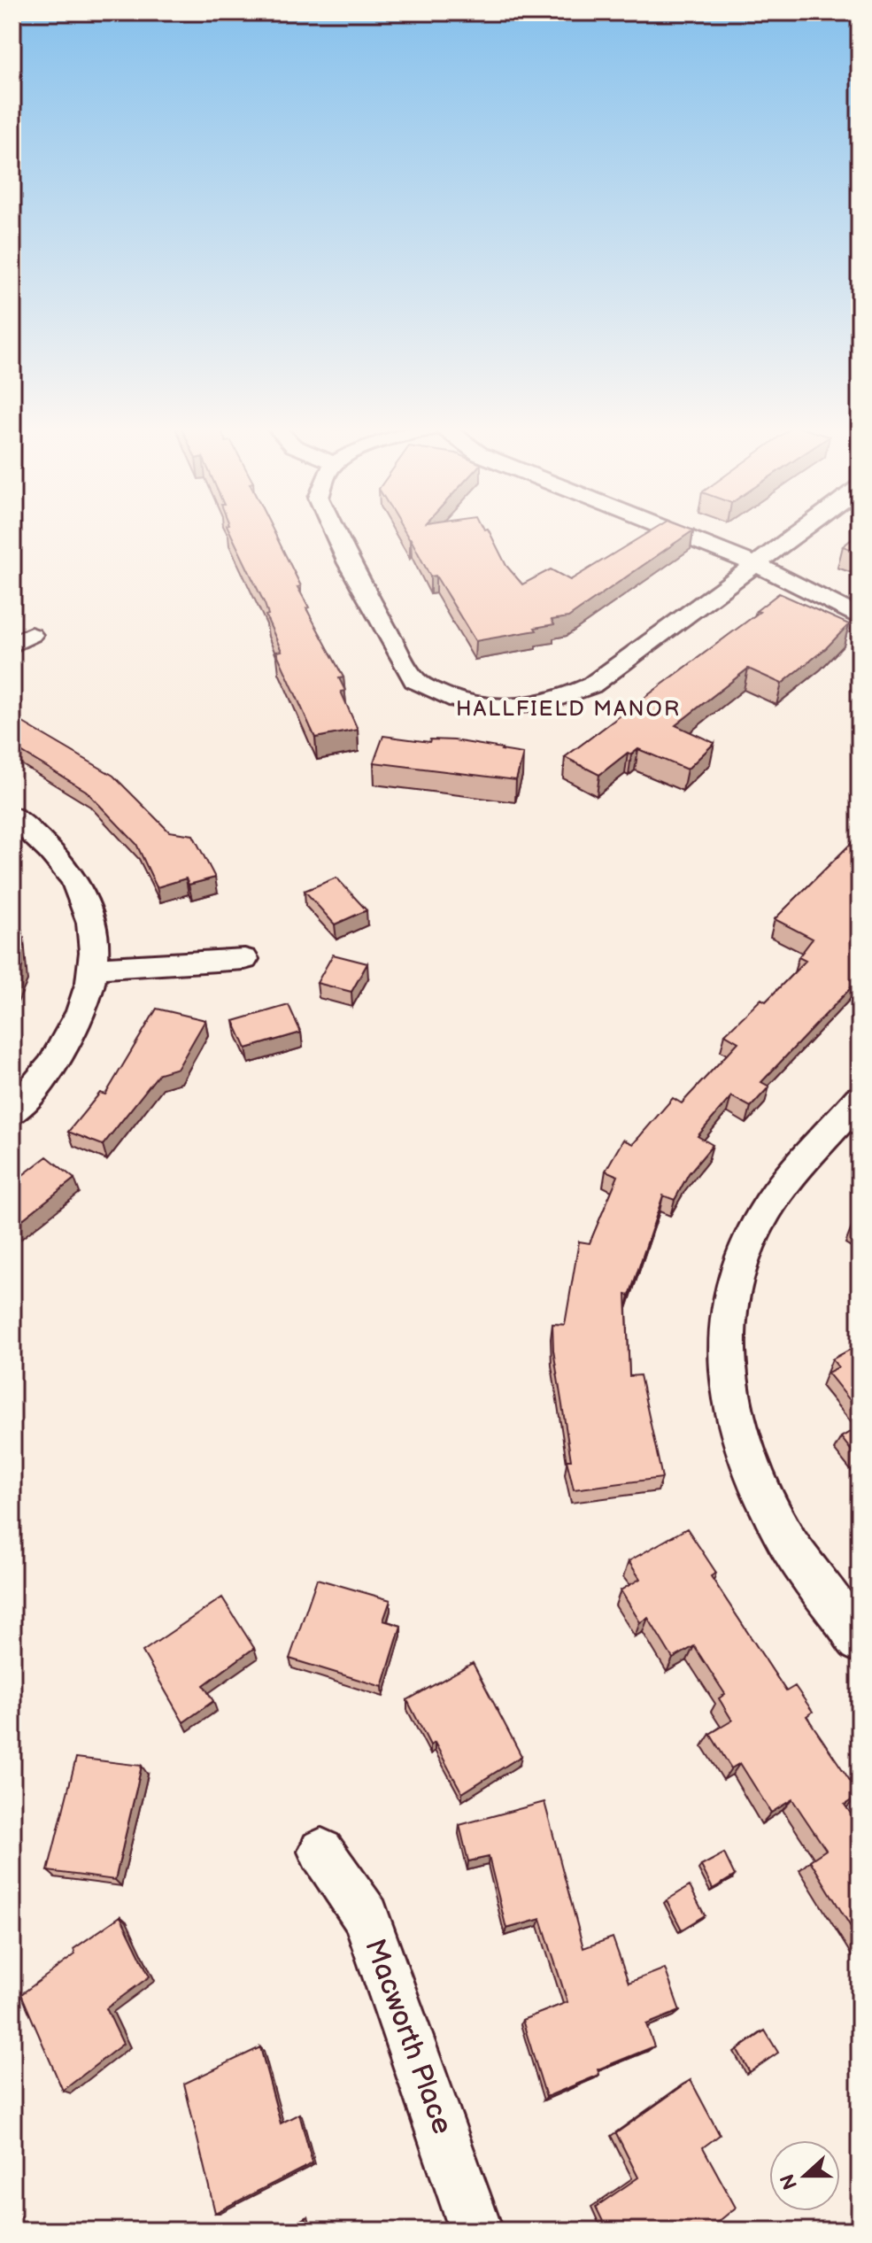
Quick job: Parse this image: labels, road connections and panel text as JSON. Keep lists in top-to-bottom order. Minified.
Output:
{"streets":{"street":["Macworth Place"]},"districts":["HALLFIELD MANOR"],"north":"left"}
